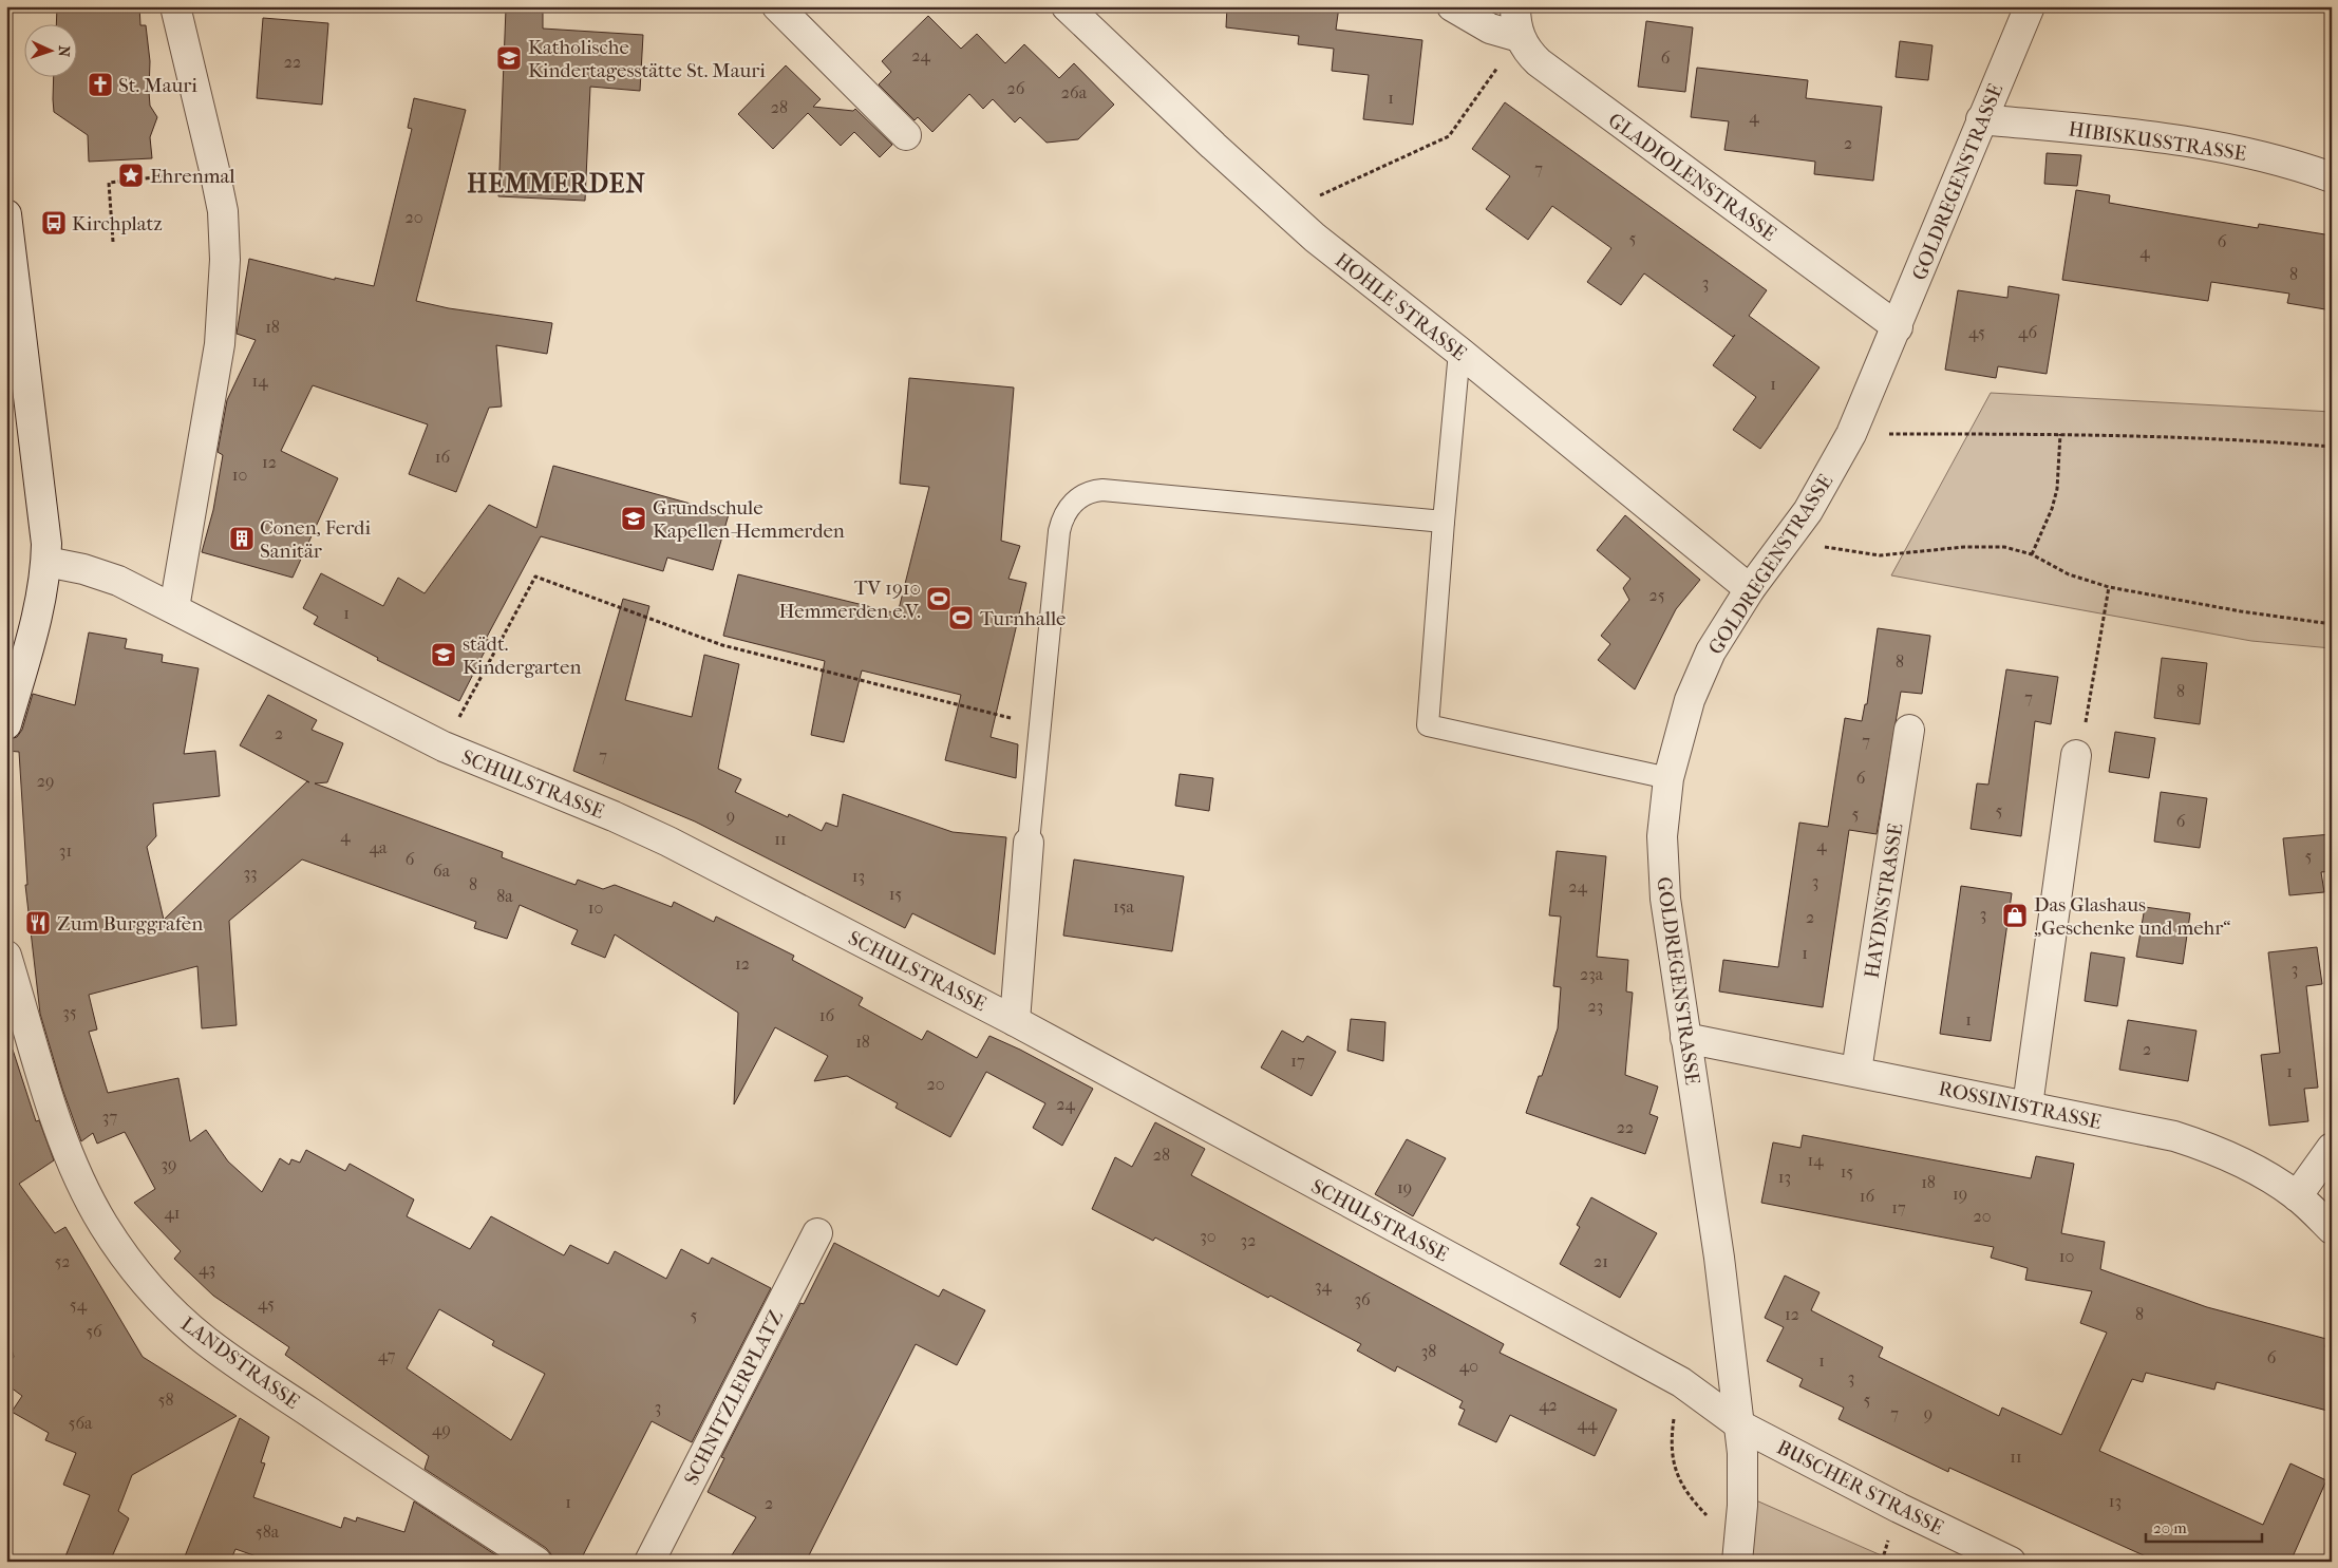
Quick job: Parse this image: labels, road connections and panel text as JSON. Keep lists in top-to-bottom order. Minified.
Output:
{"streets":{"street":["HIBISKUSSTRASSE","GLADIOLENSTRASSE","GOLDREGENSTRASSE","HOHLE STRASSE","SCHULSTRASSE","HAYDNSTRASSE","ROSSINISTRASSE","LANDSTRASSE","SCHNITZLERPLATZ","BUSCHER STRASSE"]},"crossings":[["HIBISKUSSTRASSE","GOLDREGENSTRASSE"],["GLADIOLENSTRASSE","GOLDREGENSTRASSE"],["GOLDREGENSTRASSE","HOHLE STRASSE"],["GOLDREGENSTRASSE","SCHULSTRASSE"],["GOLDREGENSTRASSE","ROSSINISTRASSE"],["GOLDREGENSTRASSE","BUSCHER STRASSE"],["SCHULSTRASSE","BUSCHER STRASSE"],["HAYDNSTRASSE","ROSSINISTRASSE"]],"districts":["HEMMERDEN"],"places":{"school or university":["Katholische Kindertagesstätte St. Mauri","Grundschule Kapellen-Hemmerden","städt. Kindergarten"],"church":["St. Mauri"],"place":["Ehrenmal"],"bus stop":["Kirchplatz"],"building":["Conen, Ferdi Sanitär"],"sports":["TV 1910 Hemmerden e.V.","Turnhalle"],"shop":["Das Glashaus „Geschenke und mehr“"],"restaurant":["Zum Burggrafen"]},"house_numbers":["24","6","22","26","26a","1","28","4","2","7","20","5","6","4","8","3","18","45","46","14","1","16","12","10","25","1","8","8","7","2","7","7","6","29","5","5","9","6","4","11","4","4a","31","5","6","6a","33","13","3","8","24","15","8a","15a","10","3","2","1","12","3","23a","23","35","16","1","18","2","17","1","20","24","37","22","28","14","39","15","13","18","19","19","16","17","41","20","30","32","10","52","21","43","34","36","45","54","12","8","5","56","38","47","6","1","40","3","58","5","42","3","7","9","56a","44","49","11","13","1","2","58a"],"scale_bar":"20 m","north":"right"}
